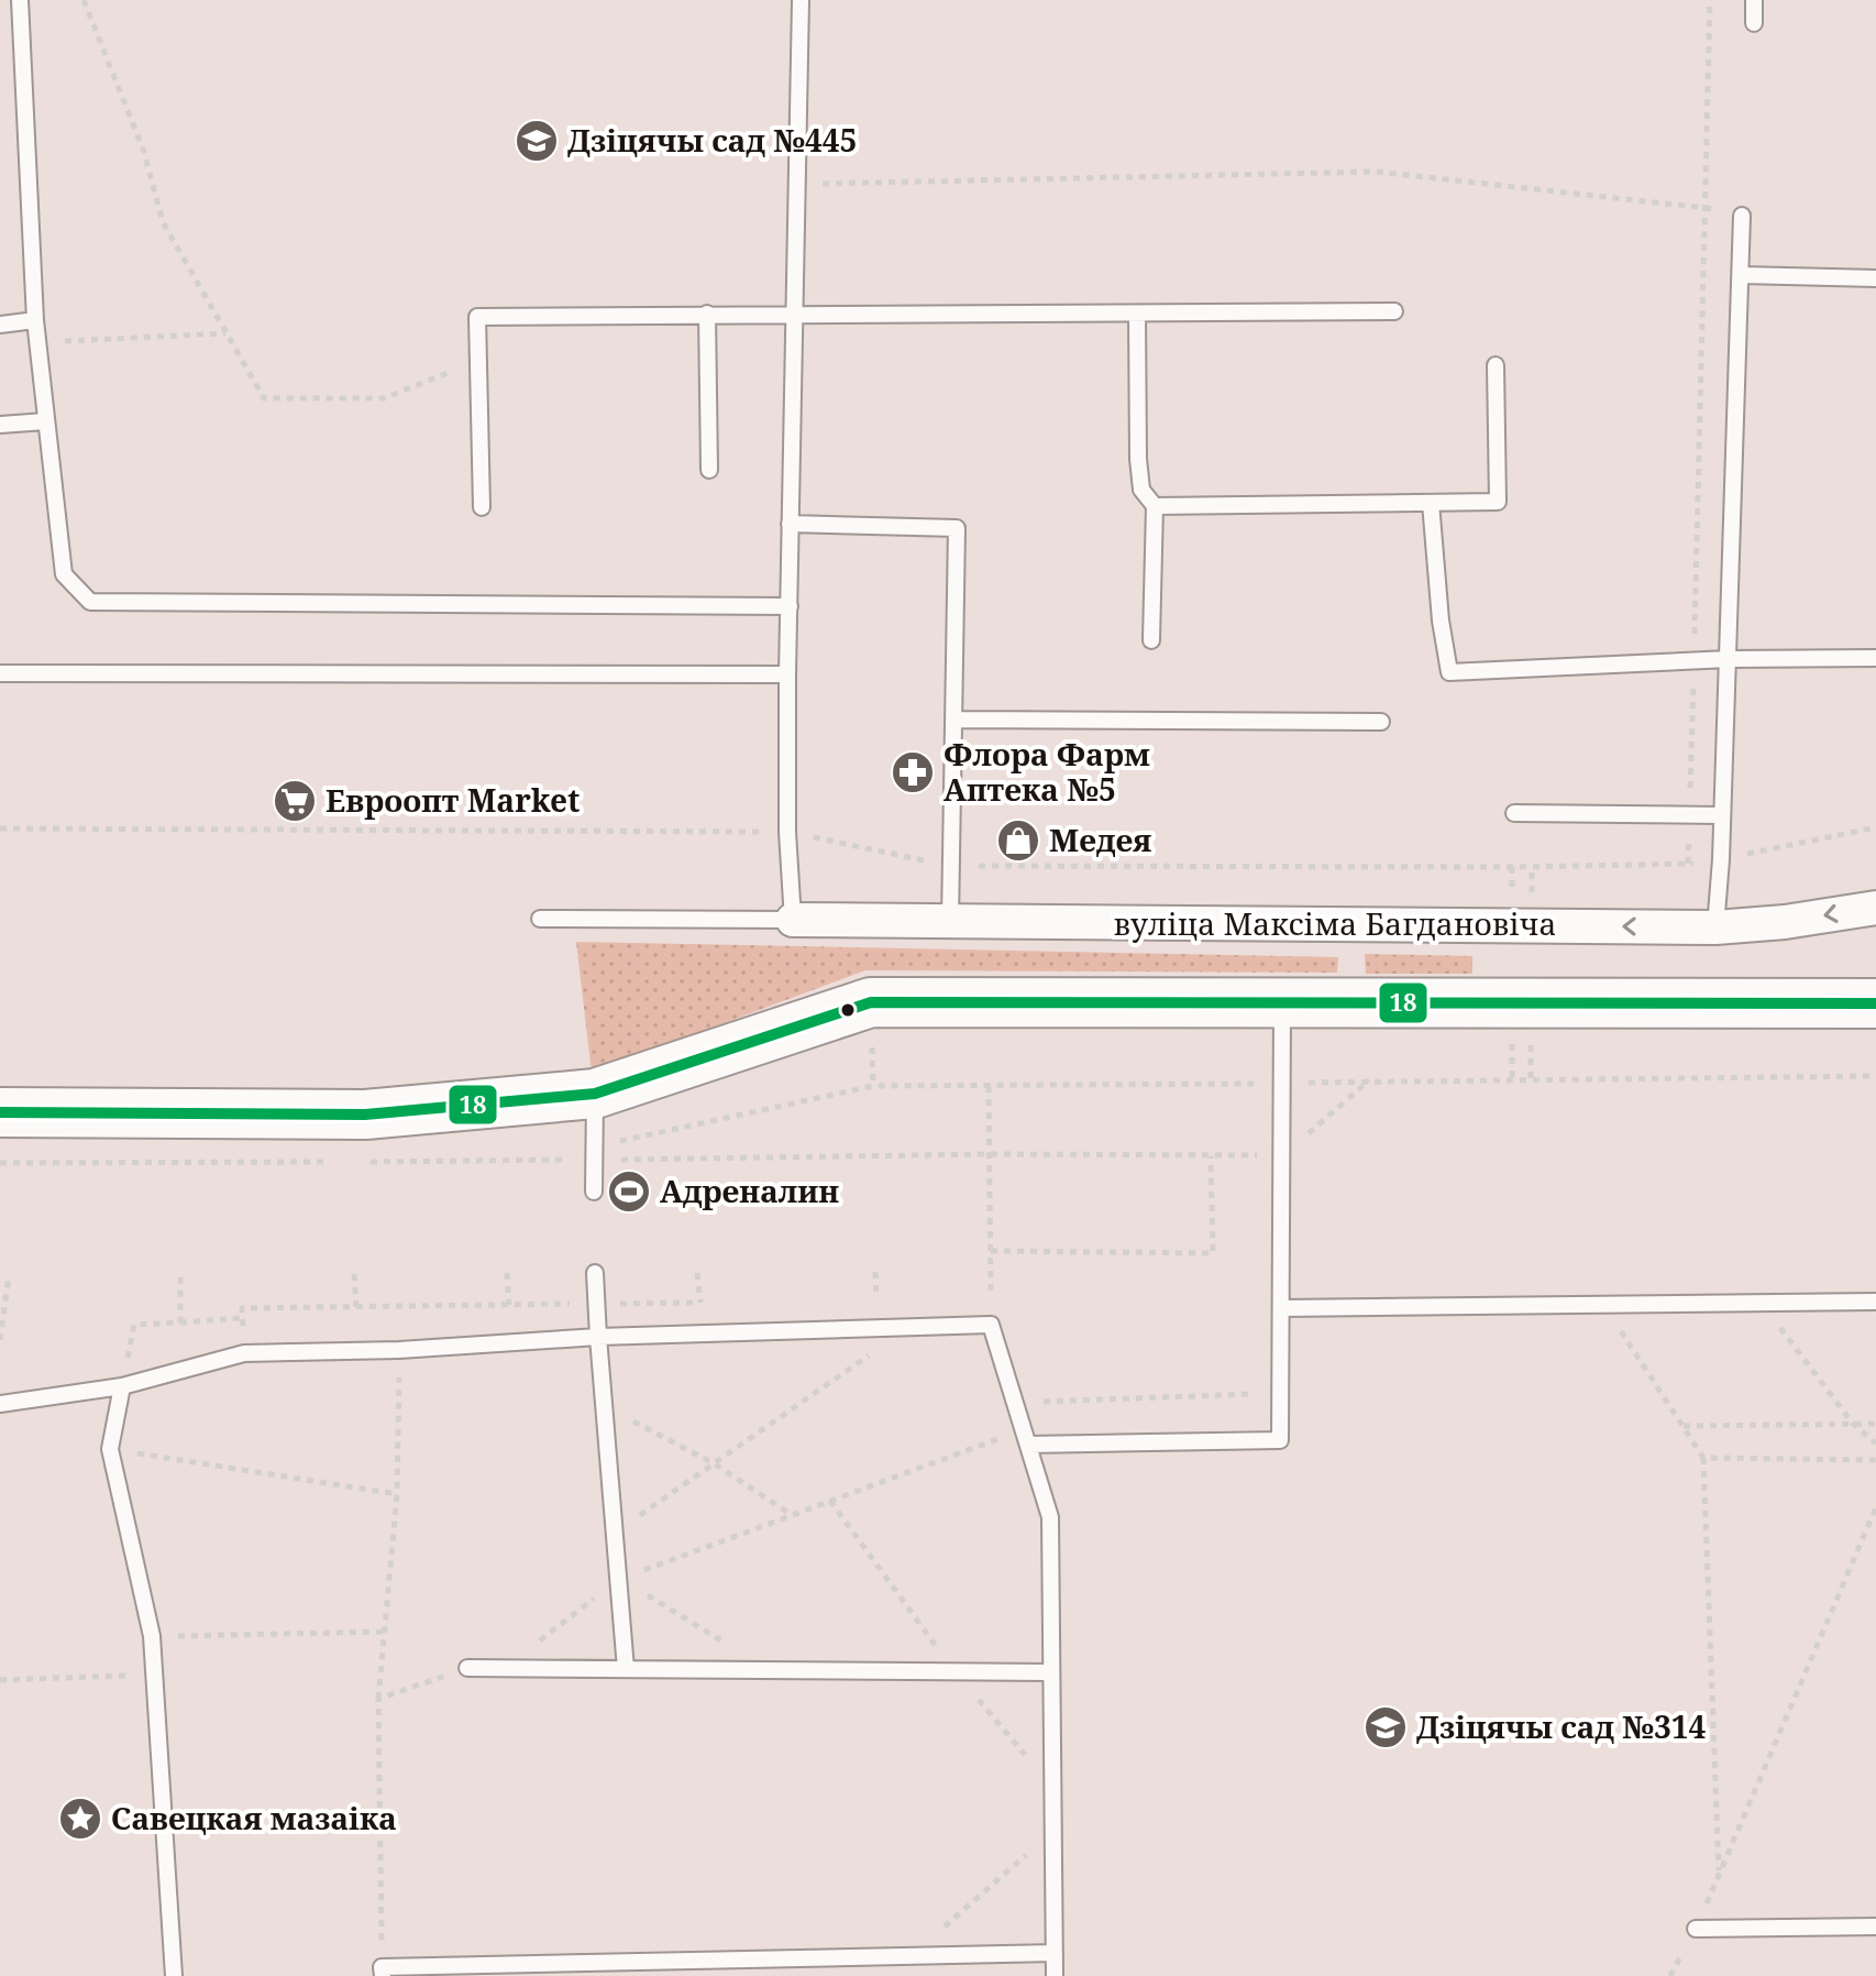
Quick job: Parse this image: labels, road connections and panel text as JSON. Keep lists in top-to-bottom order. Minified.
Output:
{"streets":{"street":["вуліца Максіма Багдановіча"]},"one_way":["вуліца Максіма Багдановіча"],"places":{"school or university":["Дзіцячы сад №445","Дзіцячы сад №314"],"pharmacy":["Флора Фарм Аптека №5"],"supermarket":["Евроопт Market"],"shop":["Медея"],"sports":["Адреналин"],"place":["Савецкая мазаіка"]},"lines":["transit line 18"]}
